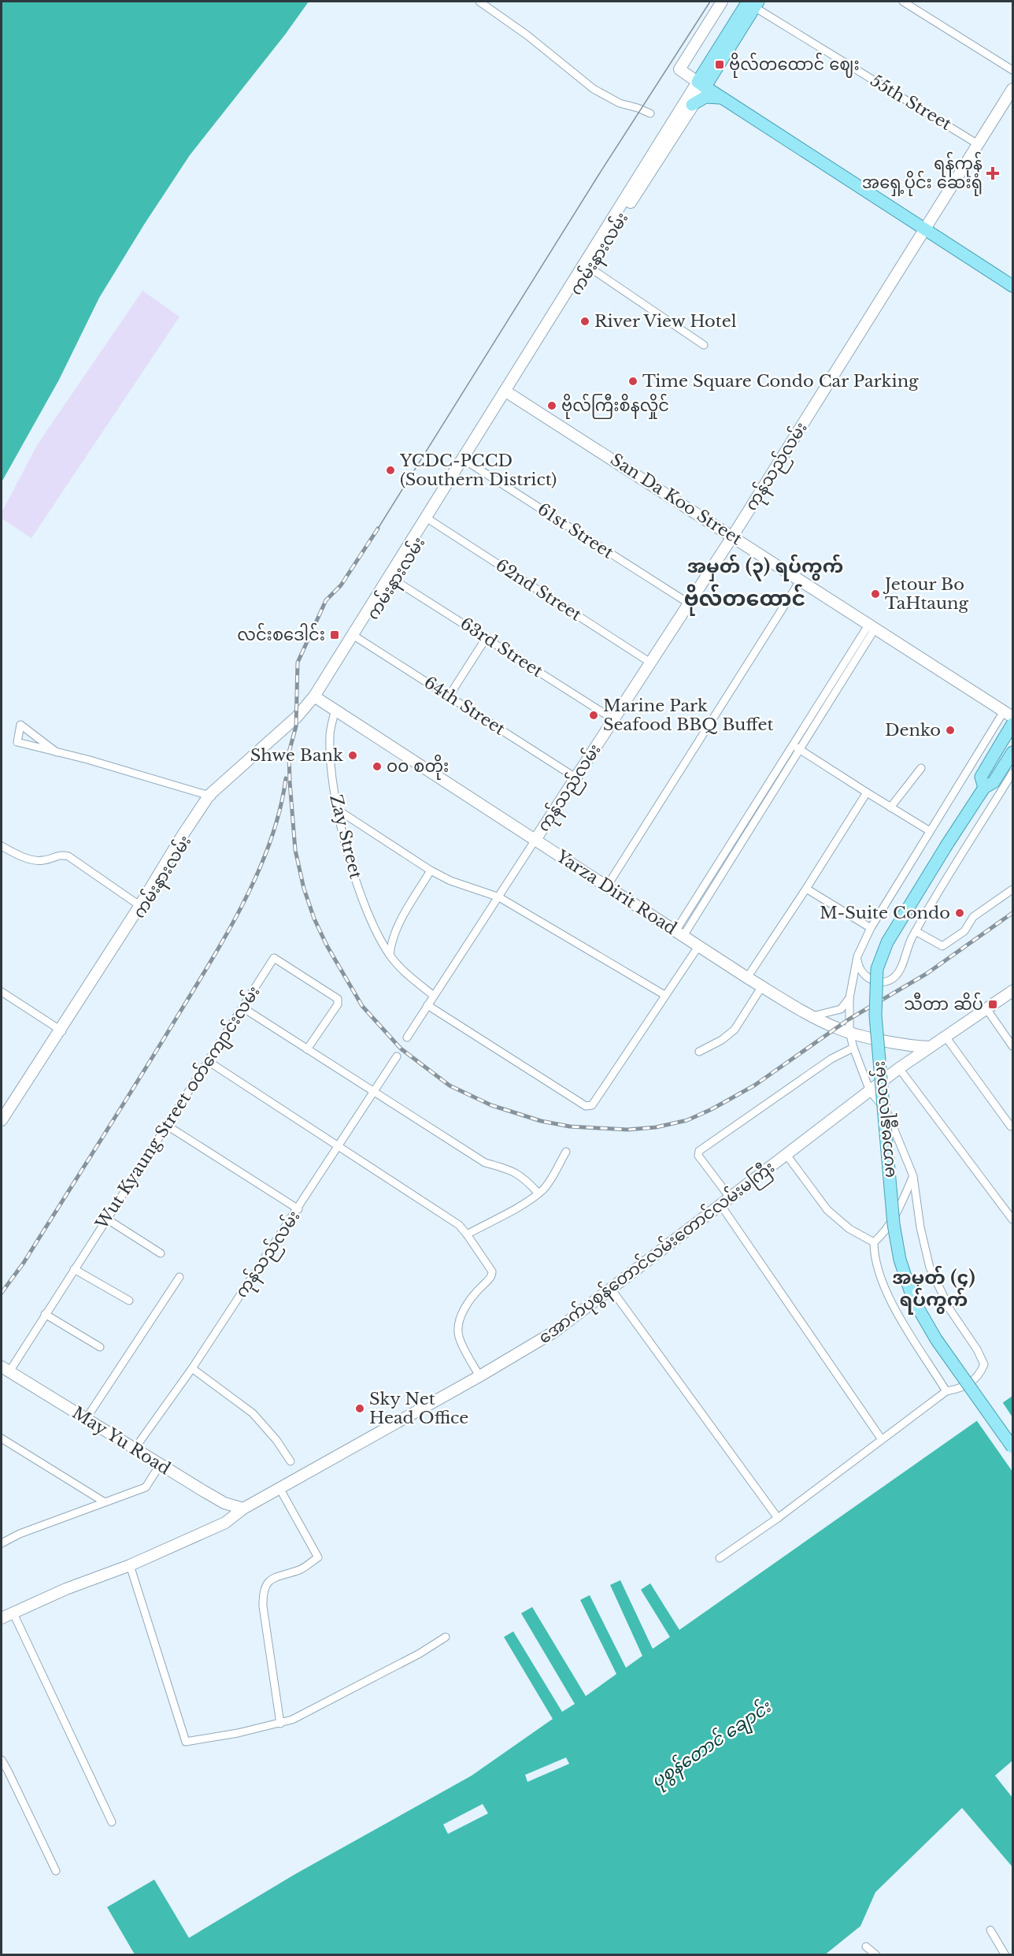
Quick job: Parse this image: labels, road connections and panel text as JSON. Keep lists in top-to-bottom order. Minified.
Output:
{"streets":{"main road":["ကမ်းနားလမ်း","ကုန်သည်လမ်း","San Da Koo Street","Yarza Dirit Road","မဟာဗန္ဓုလလမ်း","အောက်ပုစွန်တောင်လမ်းတောင်လမ်းမကြီး","May Yu Road"],"street":["55th Street","61st Street","62nd Street","63rd Street","64th Street","Zay Street","Wut Kyaung Street ဝတ်ကျောင်းလမ်း"]},"crossings":[["55th Street","ကမ်းနားလမ်း"],["55th Street","ကုန်သည်လမ်း"],["ကမ်းနားလမ်း","San Da Koo Street"],["ကမ်းနားလမ်း","61st Street"],["ကမ်းနားလမ်း","62nd Street"],["ကမ်းနားလမ်း","63rd Street"],["ကမ်းနားလမ်း","64th Street"],["ကမ်းနားလမ်း","Yarza Dirit Road"],["ကုန်သည်လမ်း","San Da Koo Street"],["ကုန်သည်လမ်း","61st Street"],["ကုန်သည်လမ်း","62nd Street"],["ကုန်သည်လမ်း","63rd Street"],["ကုန်သည်လမ်း","64th Street"],["ကုန်သည်လမ်း","Yarza Dirit Road"],["ကုန်သည်လမ်း","May Yu Road"],["Zay Street","Yarza Dirit Road"],["Yarza Dirit Road","အောက်ပုစွန်တောင်လမ်းတောင်လမ်းမကြီး"],["Wut Kyaung Street ဝတ်ကျောင်းလမ်း","May Yu Road"],["အောက်ပုစွန်တောင်လမ်းတောင်လမ်းမကြီး","May Yu Road"]],"districts":["အမှတ် (၃) ရပ်ကွက်","ဗိုလ်တထောင်","အမှတ် (၄) ရပ်ကွက်"],"water":["ပုစွန်တောင် ချောင်း"],"places":{"transit":["ဗိုလ်တထောင် ဈေး","လင်းစဒေါင်း","သီတာ ဆိပ်"],"health":["ရန်ကုန် အရှေ့ပိုင်း ဆေးရုံ"],"other":["River View Hotel","Time Square Condo Car Parking","ဗိုလ်ကြီးစိနလှိုင်","YCDC-PCCD (Southern District)","Jetour Bo TaHtaung","Marine Park Seafood BBQ Buffet","Denko","Shwe Bank","ဝဝ စတိုး","M-Suite Condo","Sky Net Head Office"]}}
